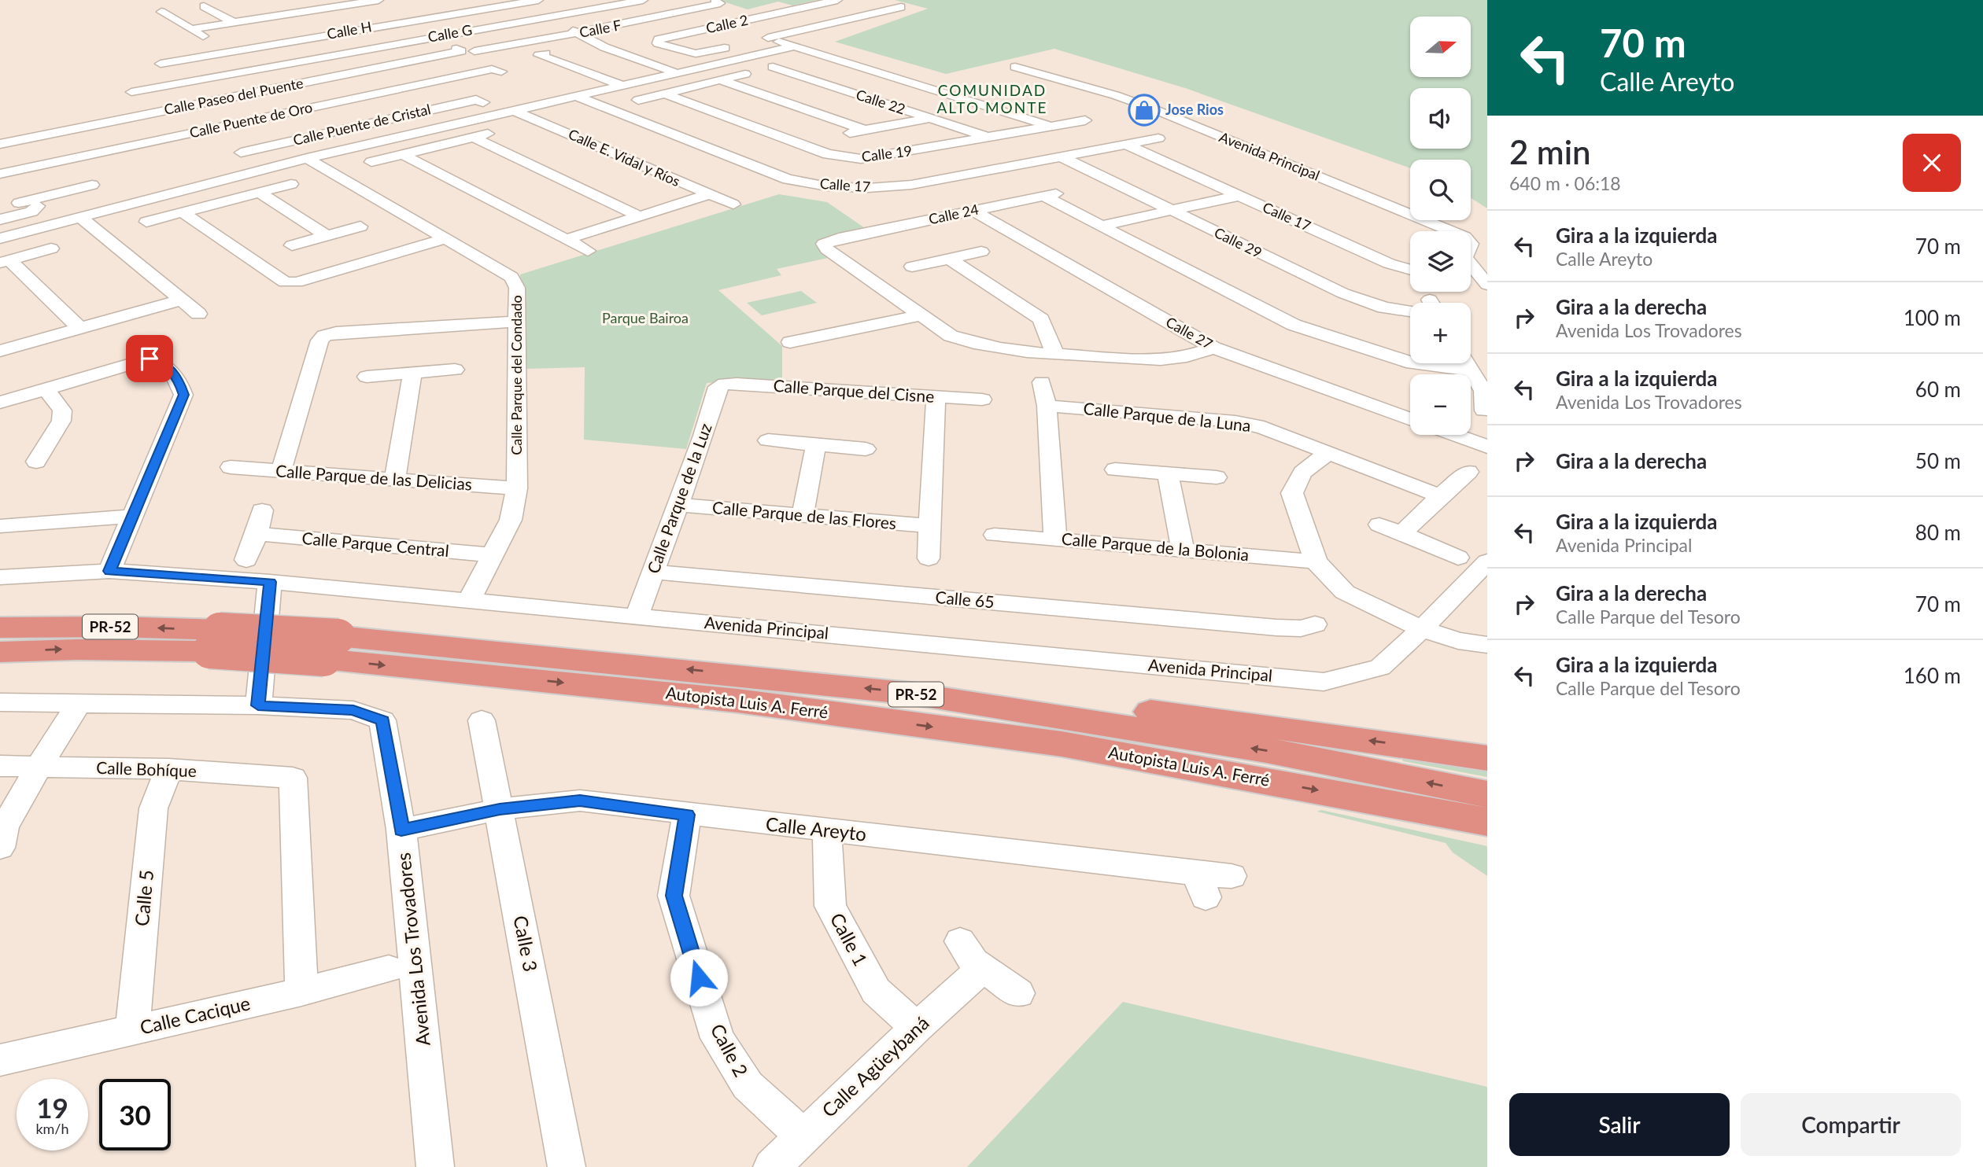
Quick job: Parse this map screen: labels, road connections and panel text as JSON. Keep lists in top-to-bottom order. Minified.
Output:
{"streets":{"highway":["PR-52","Autopista Luis A. Ferré"],"street":["Calle 2","Calle F","Calle H","Calle G","Calle Paseo del Puente","Calle 22","Calle Puente de Oro","Calle Puente de Cristal","Calle 19","Avenida Principal","Calle E. Vidal y Ríos","Calle 17","Calle 24","Calle 29","Calle 27","Calle Parque del Condado","Calle Parque del Cisne","Calle Parque de la Luna","Calle Parque de las Delicias","Calle Parque de la Luz","Calle Parque de las Flores","Calle Parque Central","Calle Parque de la Bolonia","Calle 65","Calle Bohíque","Calle Areyto","Calle 5","Calle 1","Calle 3","Avenida Los Trovadores","Calle Cacique","Calle Agüeybaná"]},"crossings":[["Calle 2","Calle Areyto"],["Calle 2","Calle Agüeybaná"],["Calle 22","Calle 19"],["Avenida Principal","Calle Parque del Condado"],["Avenida Principal","Calle Parque de la Luz"],["Calle 17","Calle 29"],["Calle 24","Calle 27"],["Calle Parque del Condado","Calle Parque de las Delicias"],["Calle Parque del Condado","Calle Parque Central"],["Calle Parque del Cisne","Calle Parque de la Luz"],["Calle Parque de la Luz","Calle Parque de las Flores"],["Calle Parque de la Luz","Calle 65"],["Calle Bohíque","Calle 5"],["Calle Bohíque","Calle Cacique"],["Calle Areyto","Calle 1"],["Calle Areyto","Calle 3"],["Calle Areyto","Avenida Los Trovadores"],["Calle 5","Calle Cacique"],["Calle 1","Calle Agüeybaná"]],"districts":["COMUNIDAD ALTO MONTE"],"parks":["Parque Bairoa"],"places":{"shop":["Jose Rios"]},"north":"right","page":{"turn":["70 m","Calle Areyto"],"map_buttons":["+","−"],"heading":["2 min","640 m · 06:18"],"list":[{"name":"Gira a la izquierda","note":"Calle Areyto","value":"70 m"},{"name":"Gira a la derecha","note":"Avenida Los Trovadores","value":"100 m"},{"name":"Gira a la izquierda","note":"Avenida Los Trovadores","value":"60 m"},{"name":"Gira a la derecha","value":"50 m"},{"name":"Gira a la izquierda","note":"Avenida Principal","value":"80 m"},{"name":"Gira a la derecha","note":"Calle Parque del Tesoro","value":"70 m"},{"name":"Gira a la izquierda","note":"Calle Parque del Tesoro","value":"160 m"}],"speed":"19 km/h","limit":"30","buttons":["Salir","Compartir"]}}
